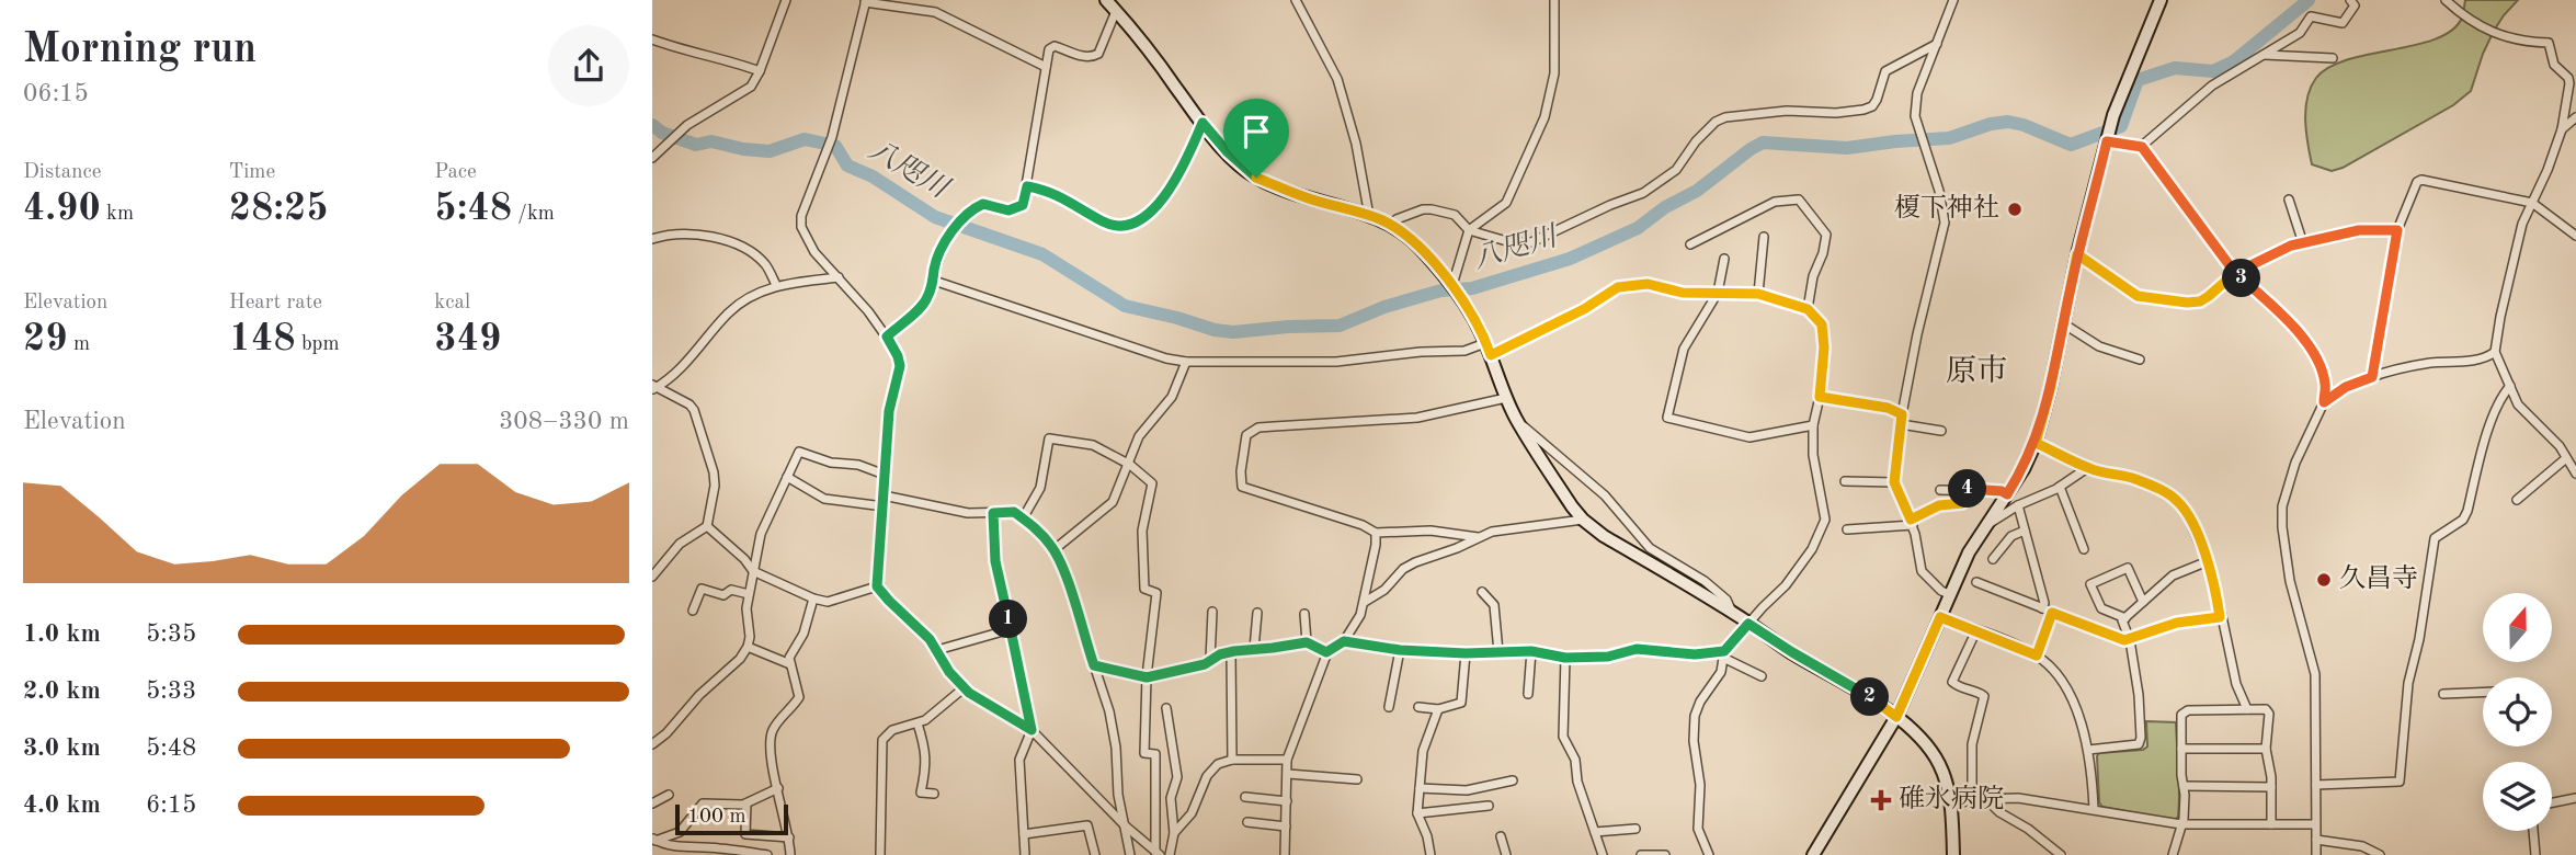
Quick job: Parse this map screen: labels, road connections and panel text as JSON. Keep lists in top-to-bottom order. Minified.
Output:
{"districts":["原市"],"water":["八咫川"],"places":{"other":["榎下神社","久昌寺"],"health":["碓氷病院"]},"scale_bar":"100 m","north":"top","page":{"heading":["Morning run","06:15"],"stats":[["Distance","4.90 km"],["Time","28:25"],["Pace","5:48 /km"],["Elevation","29 m"],["Heart rate","148 bpm"],["kcal","349"]],"pins":["3","4","1","2"],"chart":["Elevation","308–330 m"],"list":[{"name":"1.0 km","note":"5:35"},{"name":"2.0 km","note":"5:33"},{"name":"3.0 km","note":"5:48"},{"name":"4.0 km","note":"6:15"}],"scale":"100 m"}}
